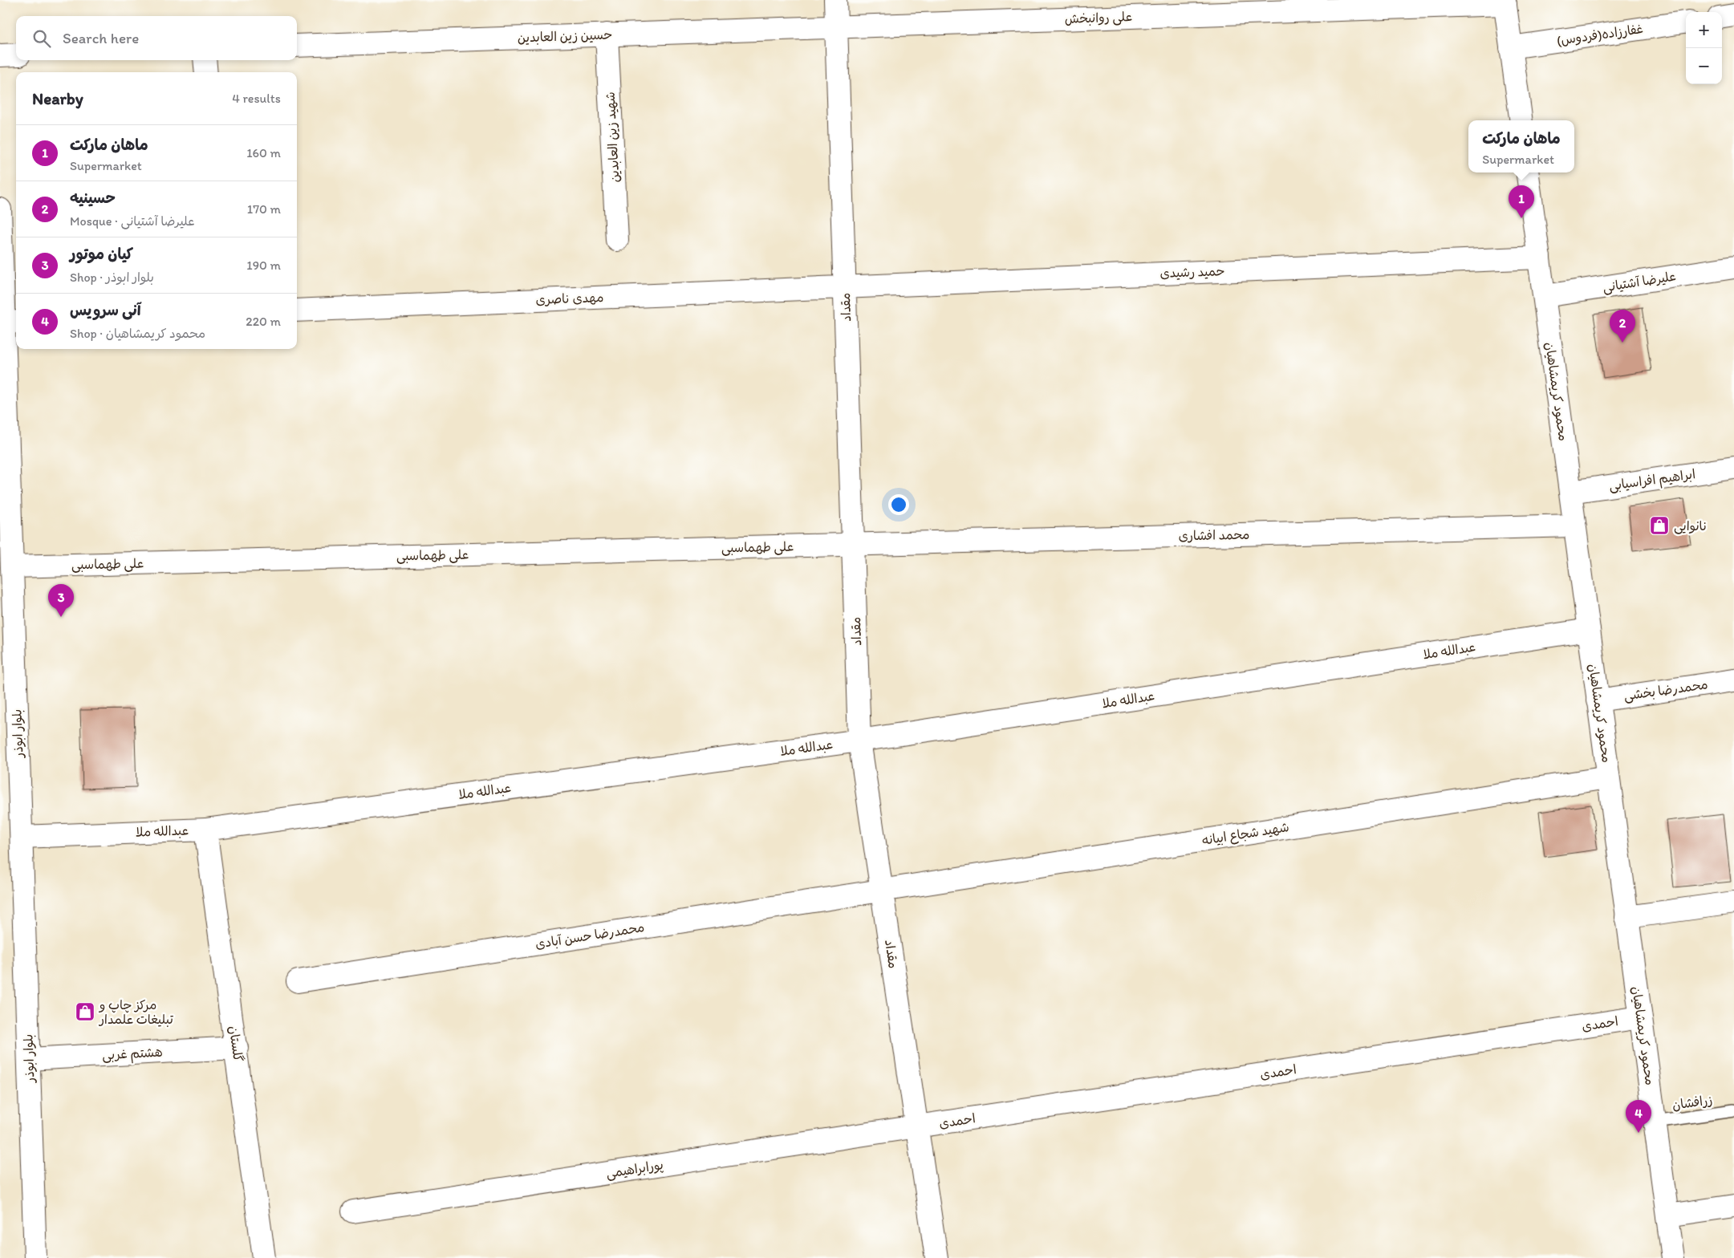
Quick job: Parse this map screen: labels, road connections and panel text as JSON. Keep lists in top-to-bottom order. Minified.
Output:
{"streets":{"street":["علی روانبخش","غفارزاده(فردوس)","حسین زین العابدین","شهید زین العابدین","حمید رشیدی","علیرضا آشتیانی","مهدی ناصری","مقداد","محمود کریمشاهیان","ابراهیم افراسیابی","محمد افشاری","علی طهماسبی","عبدالله ملا","محمدرضا بخشی","بلوار ابوذر","شهید شجاع ابیانه","محمدرضا حسن آبادی","احمدی","گلستان","هشتم غربی","پورابراهیمی"],"lane":["زرافشان"]},"crossings":[["علی روانبخش","حسین زین العابدین"],["علی روانبخش","مقداد"],["حسین زین العابدین","شهید زین العابدین"],["حسین زین العابدین","مقداد"],["حمید رشیدی","مهدی ناصری"],["حمید رشیدی","مقداد"],["حمید رشیدی","محمود کریمشاهیان"],["علیرضا آشتیانی","محمود کریمشاهیان"],["مهدی ناصری","مقداد"],["مقداد","محمد افشاری"],["مقداد","علی طهماسبی"],["مقداد","عبدالله ملا"],["مقداد","شهید شجاع ابیانه"],["مقداد","محمدرضا حسن آبادی"],["مقداد","احمدی"],["مقداد","پورابراهیمی"],["محمود کریمشاهیان","ابراهیم افراسیابی"],["محمود کریمشاهیان","محمد افشاری"],["محمود کریمشاهیان","عبدالله ملا"],["محمود کریمشاهیان","محمدرضا بخشی"],["محمود کریمشاهیان","شهید شجاع ابیانه"],["محمود کریمشاهیان","احمدی"],["محمود کریمشاهیان","زرافشان"],["محمد افشاری","علی طهماسبی"],["علی طهماسبی","بلوار ابوذر"],["عبدالله ملا","بلوار ابوذر"],["عبدالله ملا","گلستان"],["بلوار ابوذر","هشتم غربی"],["شهید شجاع ابیانه","محمدرضا حسن آبادی"],["احمدی","پورابراهیمی"],["گلستان","هشتم غربی"]],"places":{"shop":["نانوایی","مرکز چاپ و تبلیغات علمدار"]},"page":{"map_buttons":["+","−"],"search":"Search here","heading":["Nearby","4 results"],"popup":["ماهان مارکت","Supermarket"],"list":[{"mark":"1","name":"ماهان مارکت","note":"Supermarket","value":"160 m"},{"mark":"2","name":"حسینیه","note":"Mosque · علیرضا آشتیانی","value":"170 m"},{"mark":"3","name":"کیان موتور","note":"Shop · بلوار ابوذر","value":"190 m"},{"mark":"4","name":"آنی سرویس","note":"Shop · محمود کریمشاهیان","value":"220 m"}],"pins":["1","2","3","4"]}}
